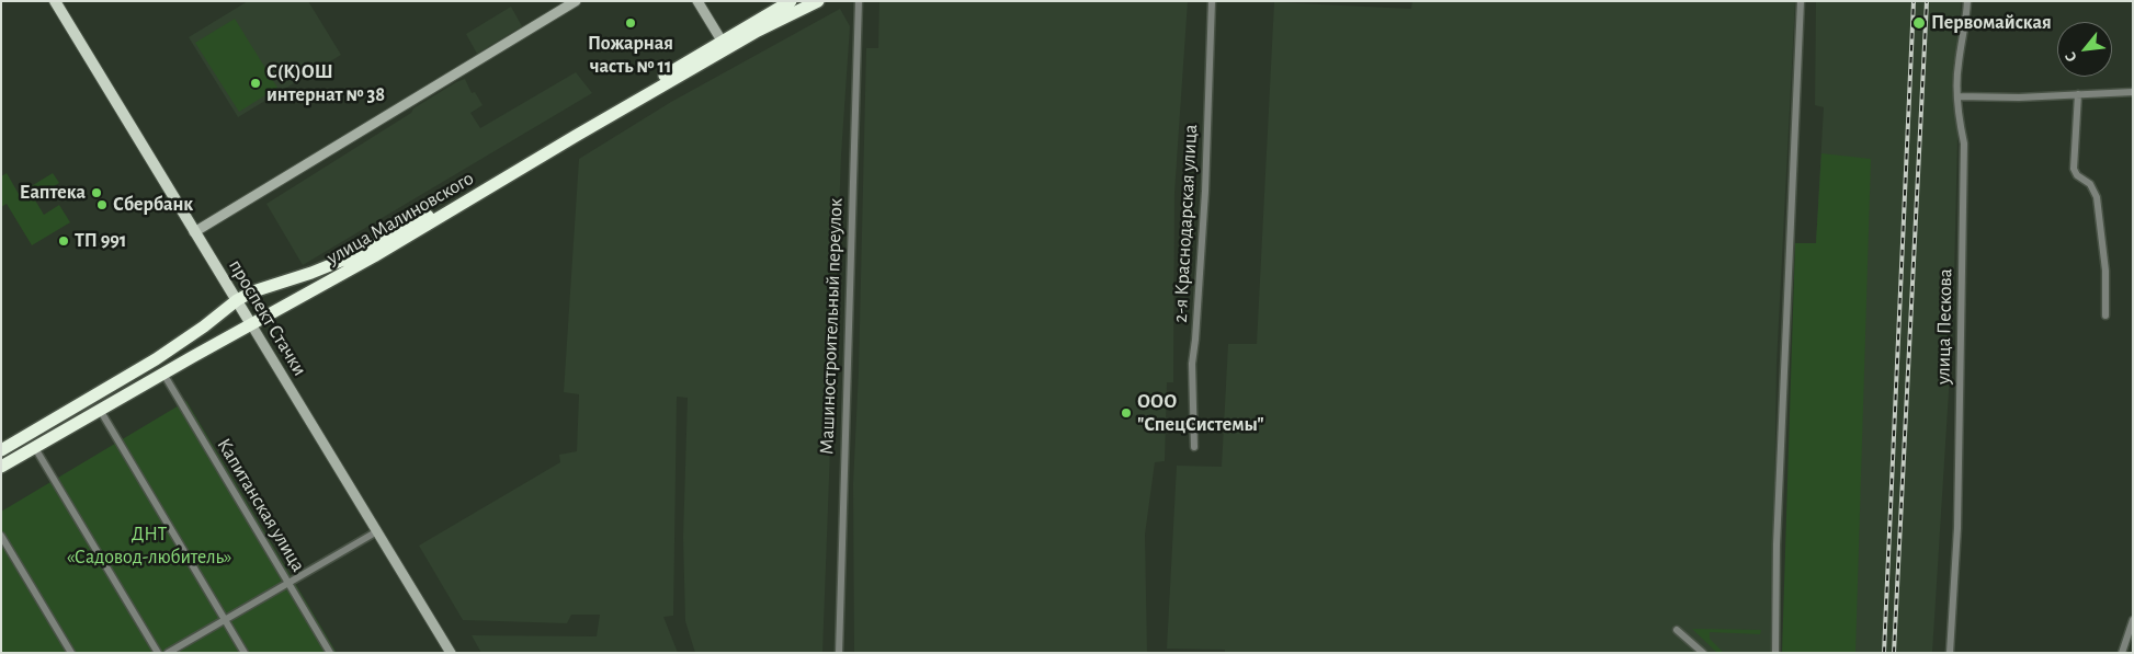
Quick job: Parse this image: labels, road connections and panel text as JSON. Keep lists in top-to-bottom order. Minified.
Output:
{"streets":{"highway":["улица Малиновского"],"main road":["проспект Стачки"],"street":["2-я Краснодарская улица","Машиностроительный переулок","улица Пескова","Капитанская улица"]},"crossings":[["улица Малиновского","проспект Стачки"],["улица Малиновского","Капитанская улица"]],"parks":["ДНТ «Садовод-любитель»"],"places":["Пожарная часть № 11","Первомайская","С(К)ОШ интернат № 38","Еаптека","Сбербанк","ТП 991","ООО \"СпецСистемы\""],"north":"bottom left"}
